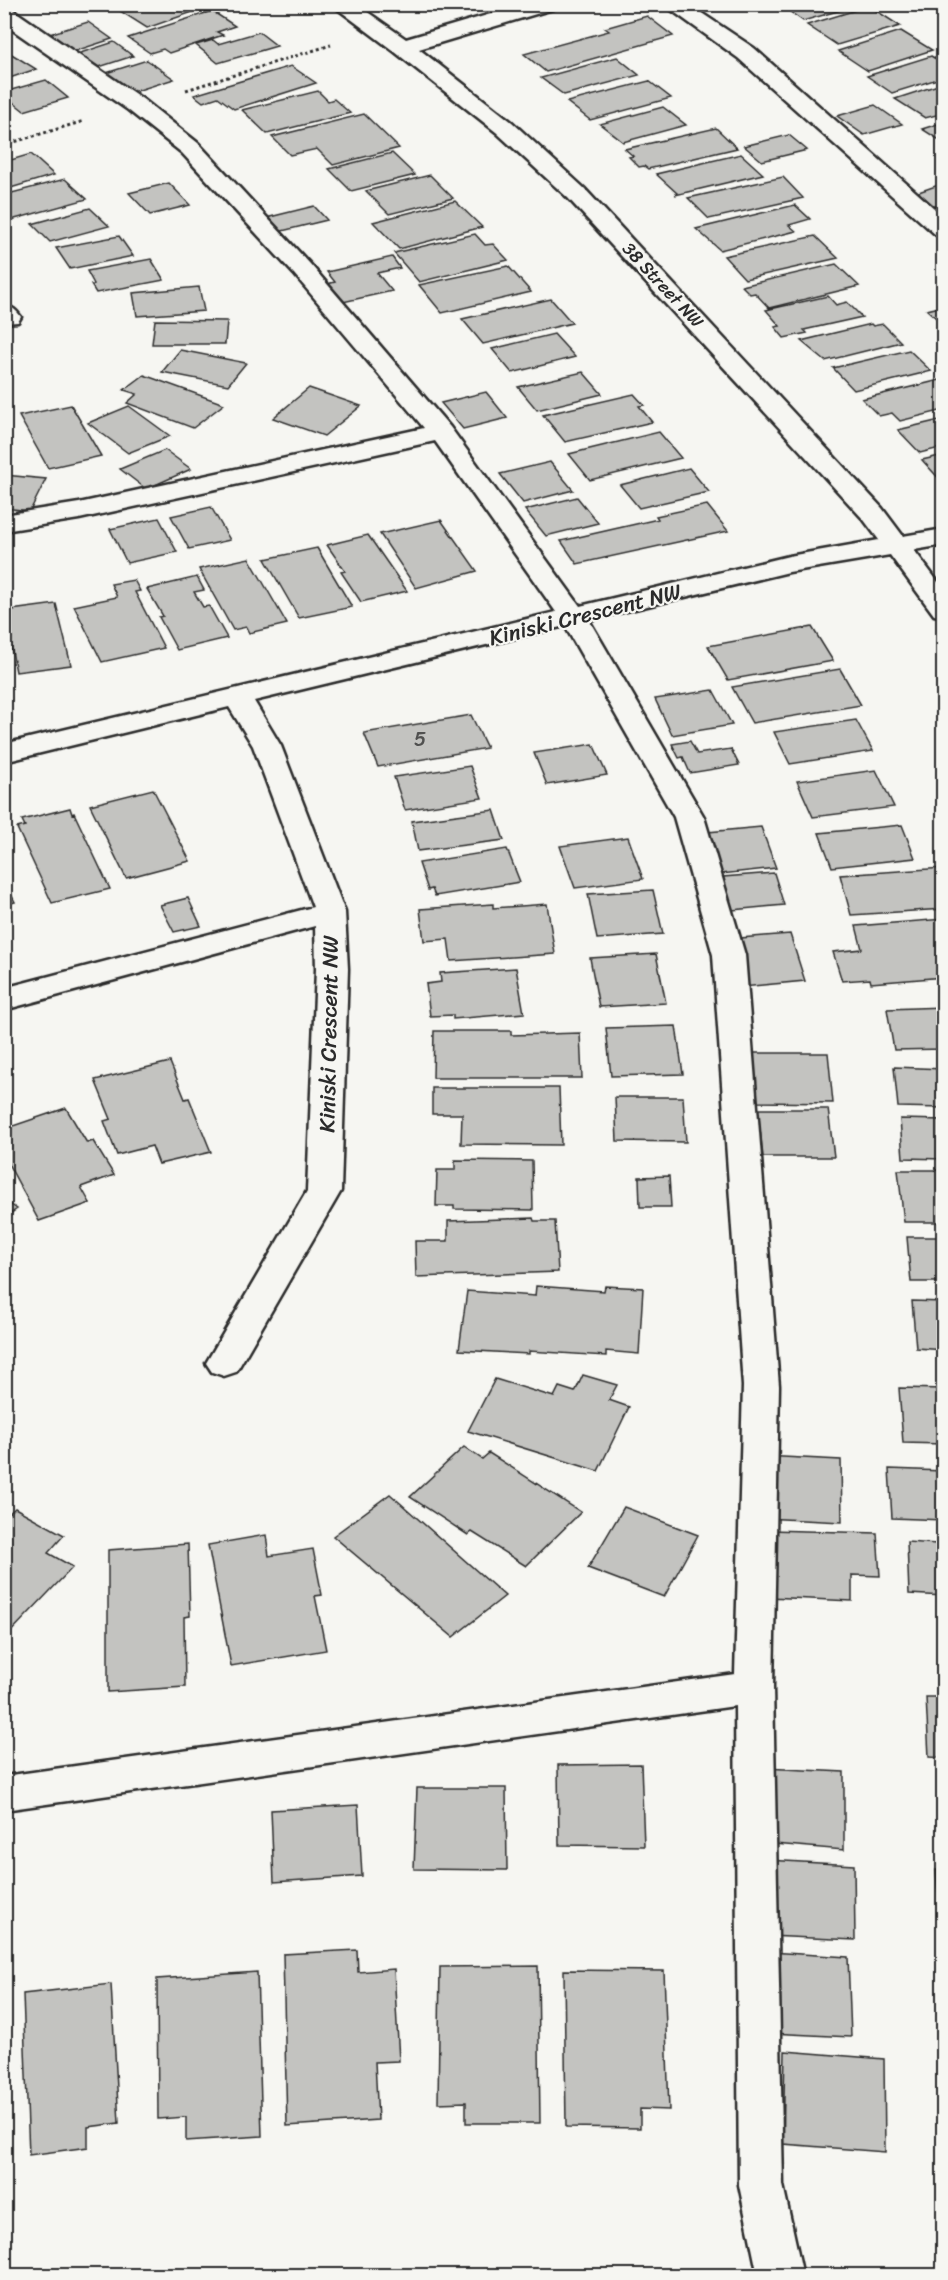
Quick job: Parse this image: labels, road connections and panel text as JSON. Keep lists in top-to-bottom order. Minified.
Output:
{"streets":{"street":["38 Street NW","Kiniski Crescent NW"]},"crossings":[["38 Street NW","Kiniski Crescent NW"]],"house_numbers":["5"]}
